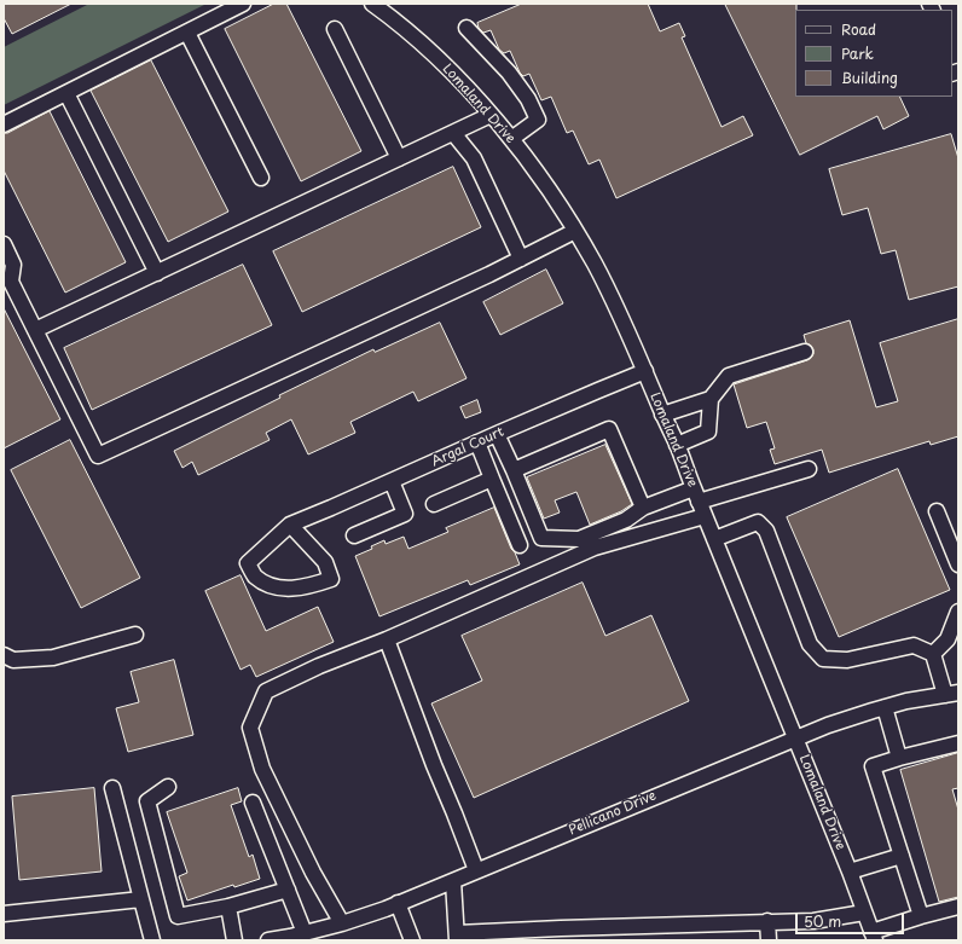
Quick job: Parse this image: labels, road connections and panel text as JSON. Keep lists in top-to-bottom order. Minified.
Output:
{"streets":{"street":["Lomaland Drive","Argal Court","Pellicano Drive"]},"crossings":[["Lomaland Drive","Argal Court"],["Lomaland Drive","Pellicano Drive"]],"legend":["Road","Park","Building"],"scale_bar":"50 m"}
